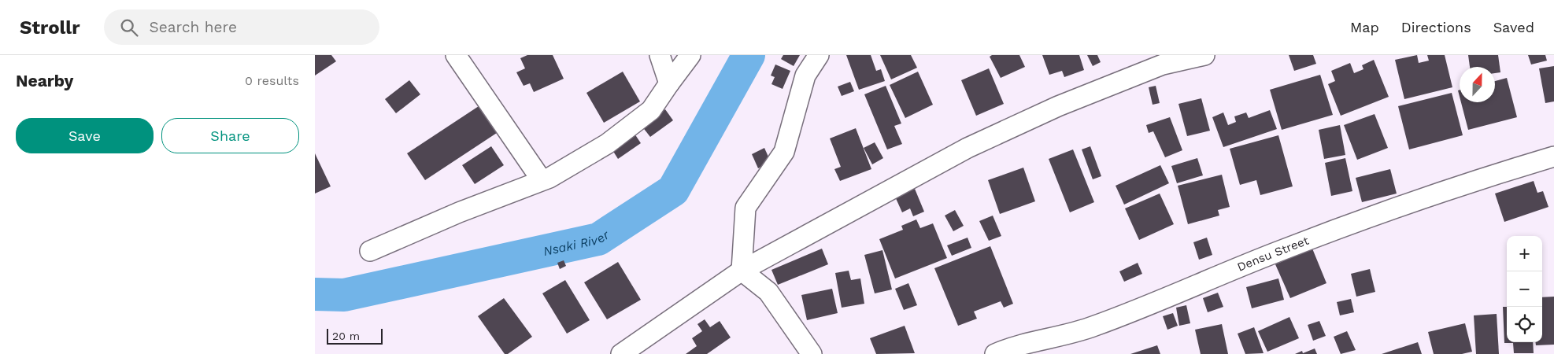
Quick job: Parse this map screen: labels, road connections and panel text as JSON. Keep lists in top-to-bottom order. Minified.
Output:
{"streets":{"street":["Densu Street"]},"water":["Nsaki River"],"scale_bar":"20 m","north":"top","page":{"header":"Strollr","search":"Search here","nav":["Map","Directions","Saved"],"heading":["Nearby","0 results"],"buttons":["Save","Share"],"map_buttons":["+","−"],"scale":"20 m"}}
